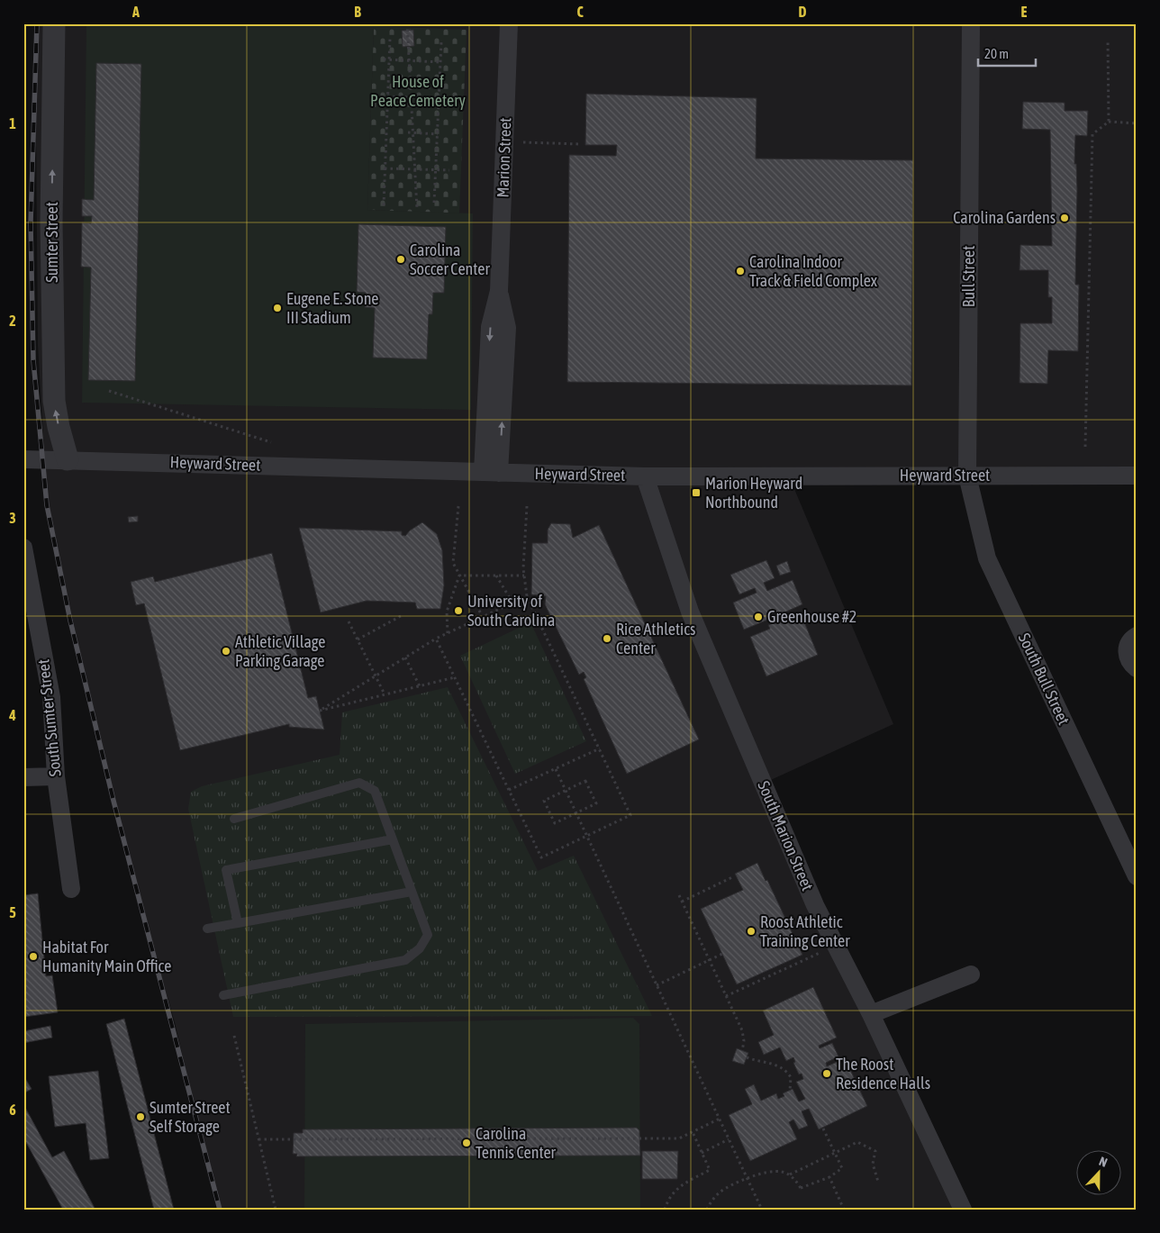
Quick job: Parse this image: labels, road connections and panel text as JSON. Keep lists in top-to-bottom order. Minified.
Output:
{"streets":{"street":["Marion Street","Sumter Street","Bull Street","Heyward Street","South Bull Street","South Sumter Street","South Marion Street"]},"crossings":[["Marion Street","Heyward Street"],["Sumter Street","Heyward Street"],["Bull Street","Heyward Street"],["Bull Street","South Bull Street"],["Heyward Street","South Bull Street"],["Heyward Street","South Marion Street"]],"one_way":["Sumter Street"],"parks":["House of Peace Cemetery"],"places":{"other":["Carolina Gardens","Carolina Soccer Center","Carolina Indoor Track & Field Complex","Eugene E. Stone III Stadium","University of South Carolina","Greenhouse #2","Rice Athletics Center","Athletic Village Parking Garage","Roost Athletic Training Center","Habitat For Humanity Main Office","The Roost Residence Halls","Sumter Street Self Storage","Carolina Tennis Center"],"transit":["Marion Heyward Northbound"]},"scale_bar":"20 m","north":"top","grid":{"columns":["A","B","C","D","E"],"rows":["1","2","3","4","5","6"]}}
